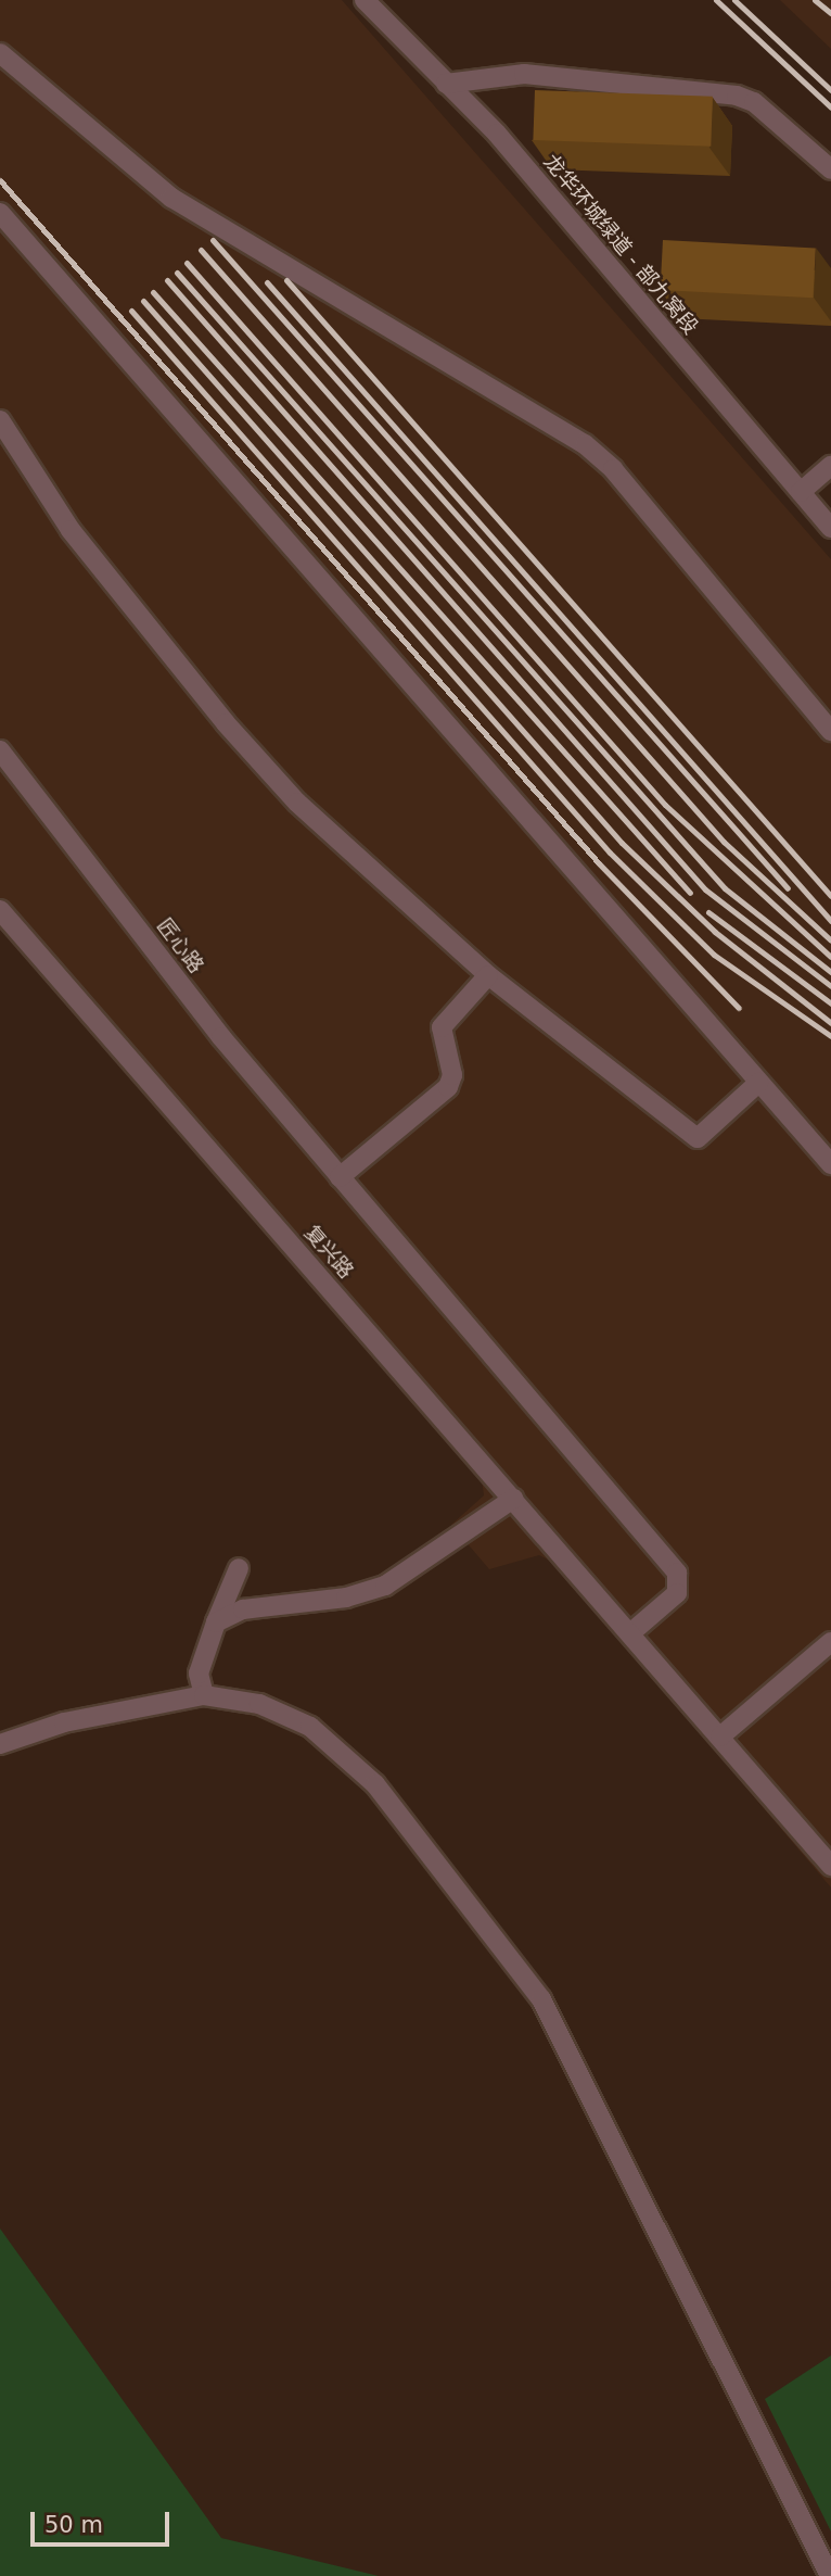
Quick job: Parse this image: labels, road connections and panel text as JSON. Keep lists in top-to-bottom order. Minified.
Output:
{"streets":{"street":["龙华环城绿道 - 部九窝段","匠心路","复兴路"]},"crossings":[["匠心路","复兴路"]],"scale_bar":"50 m"}
